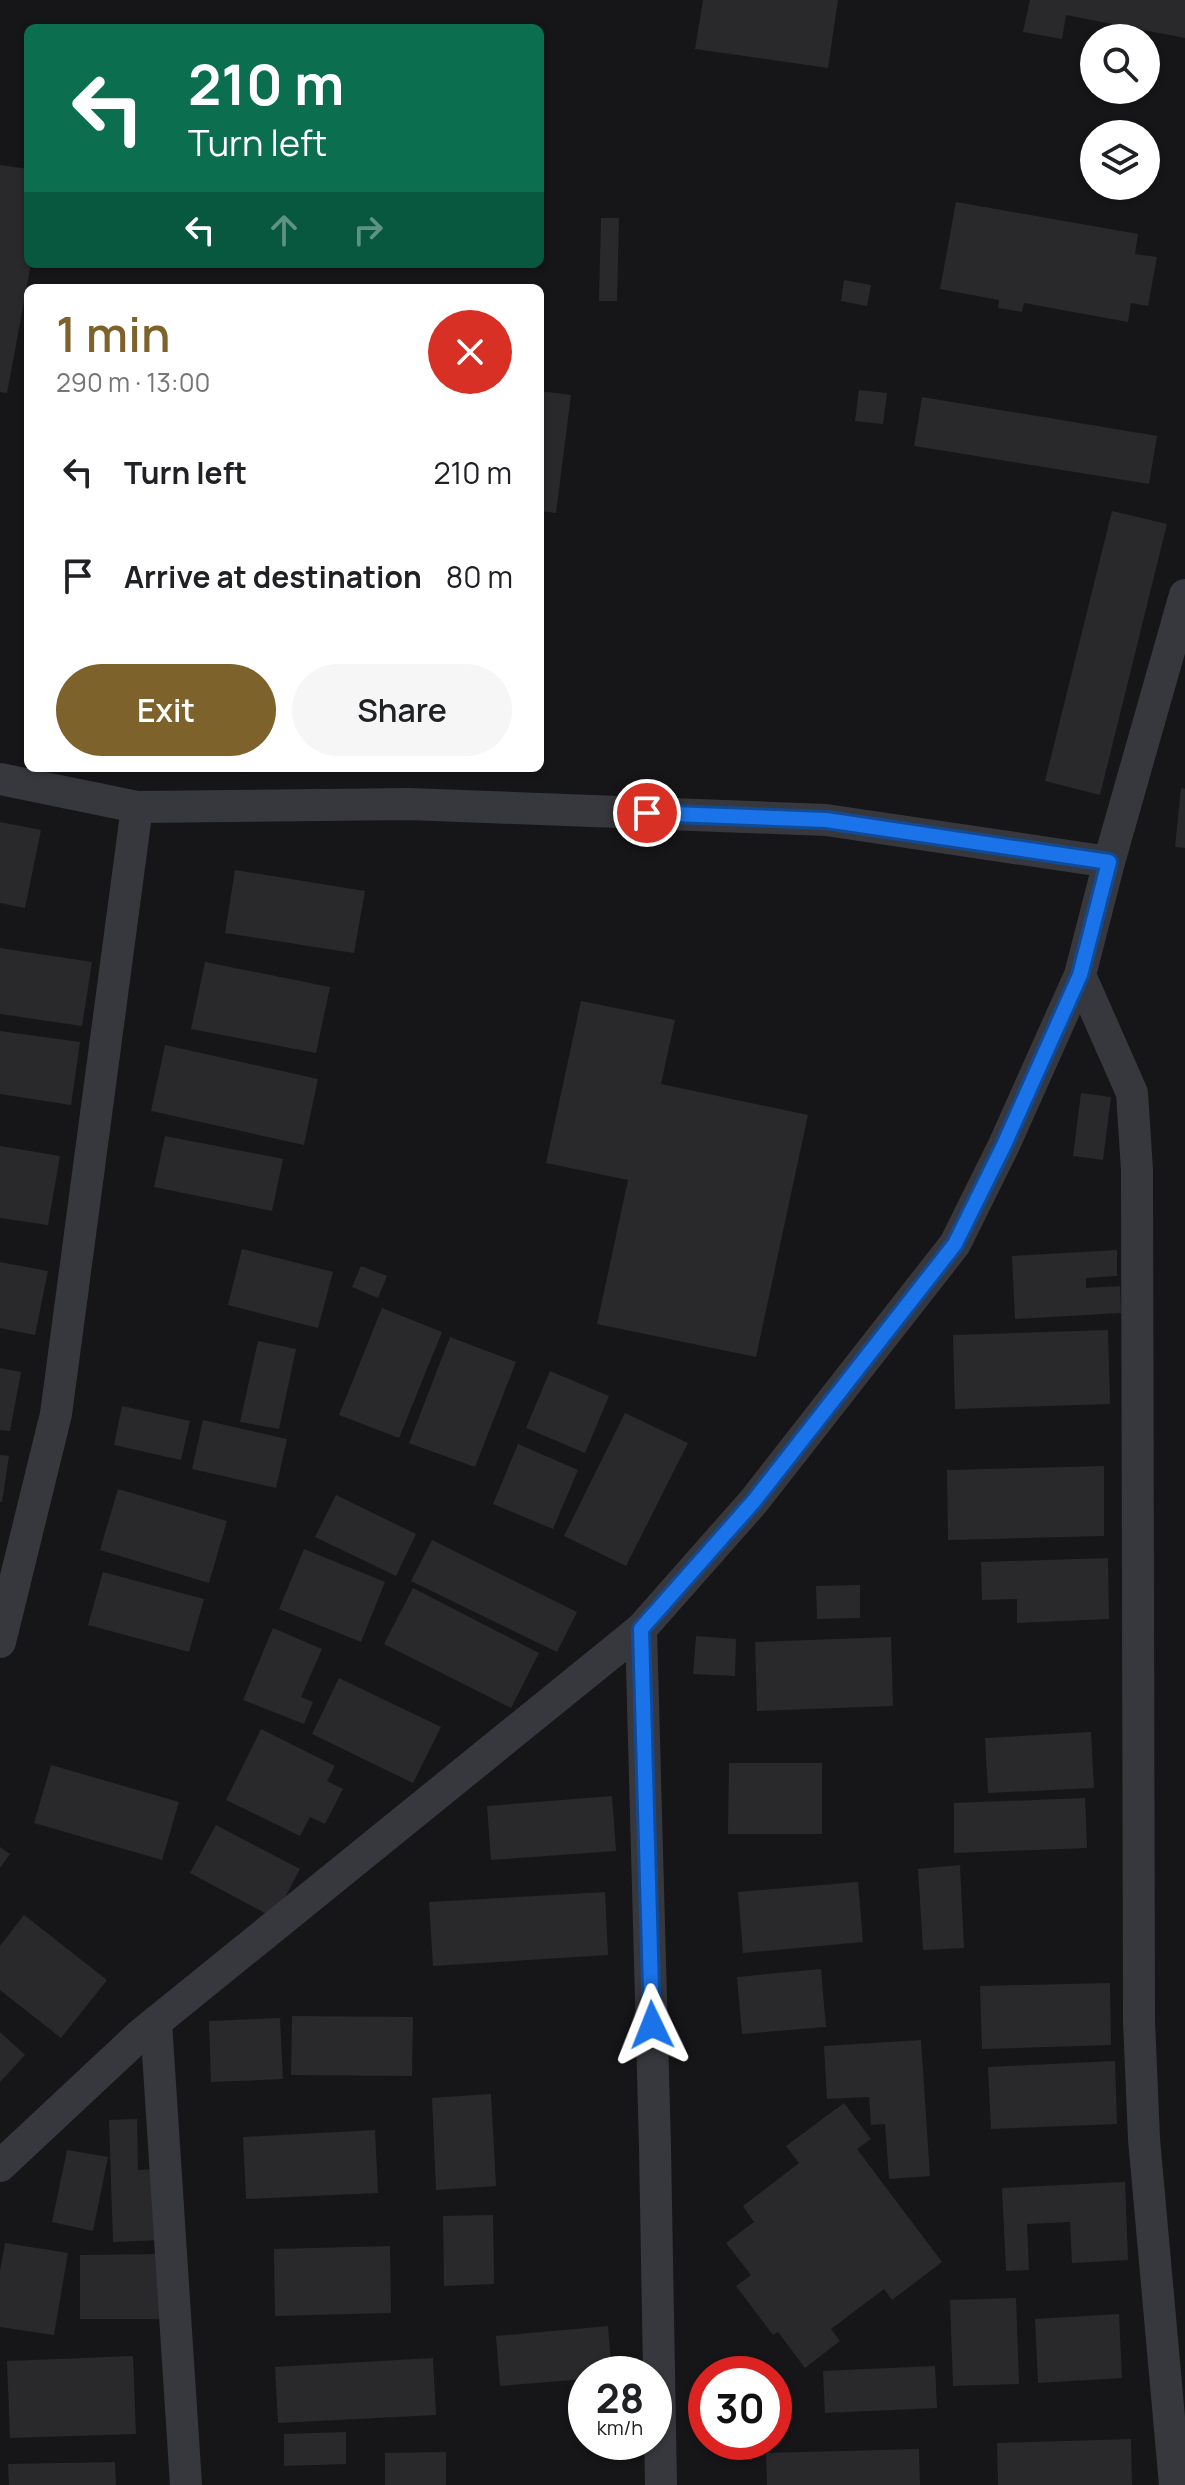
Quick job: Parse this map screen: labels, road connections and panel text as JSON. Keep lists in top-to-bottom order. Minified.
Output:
{"page":{"turn":["210 m","Turn left"],"heading":["1 min","290 m · 13:00"],"list":[{"name":"Turn left","value":"210 m"},{"name":"Arrive at destination","value":"80 m"}],"buttons":["Exit","Share"],"speed":"28 km/h","limit":"30"}}
